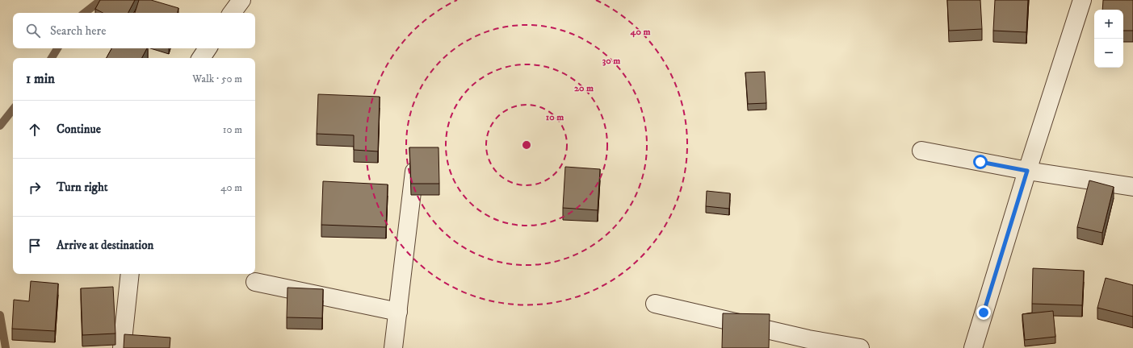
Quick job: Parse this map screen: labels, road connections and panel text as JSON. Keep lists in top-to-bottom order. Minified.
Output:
{"page":{"map_buttons":["+","−"],"search":"Search here","heading":["1 min","Walk · 50 m"],"list":[["Continue","10 m"],["Turn right","40 m"],"Arrive at destination"]},"rings":["40 m","30 m","20 m","10 m"]}
